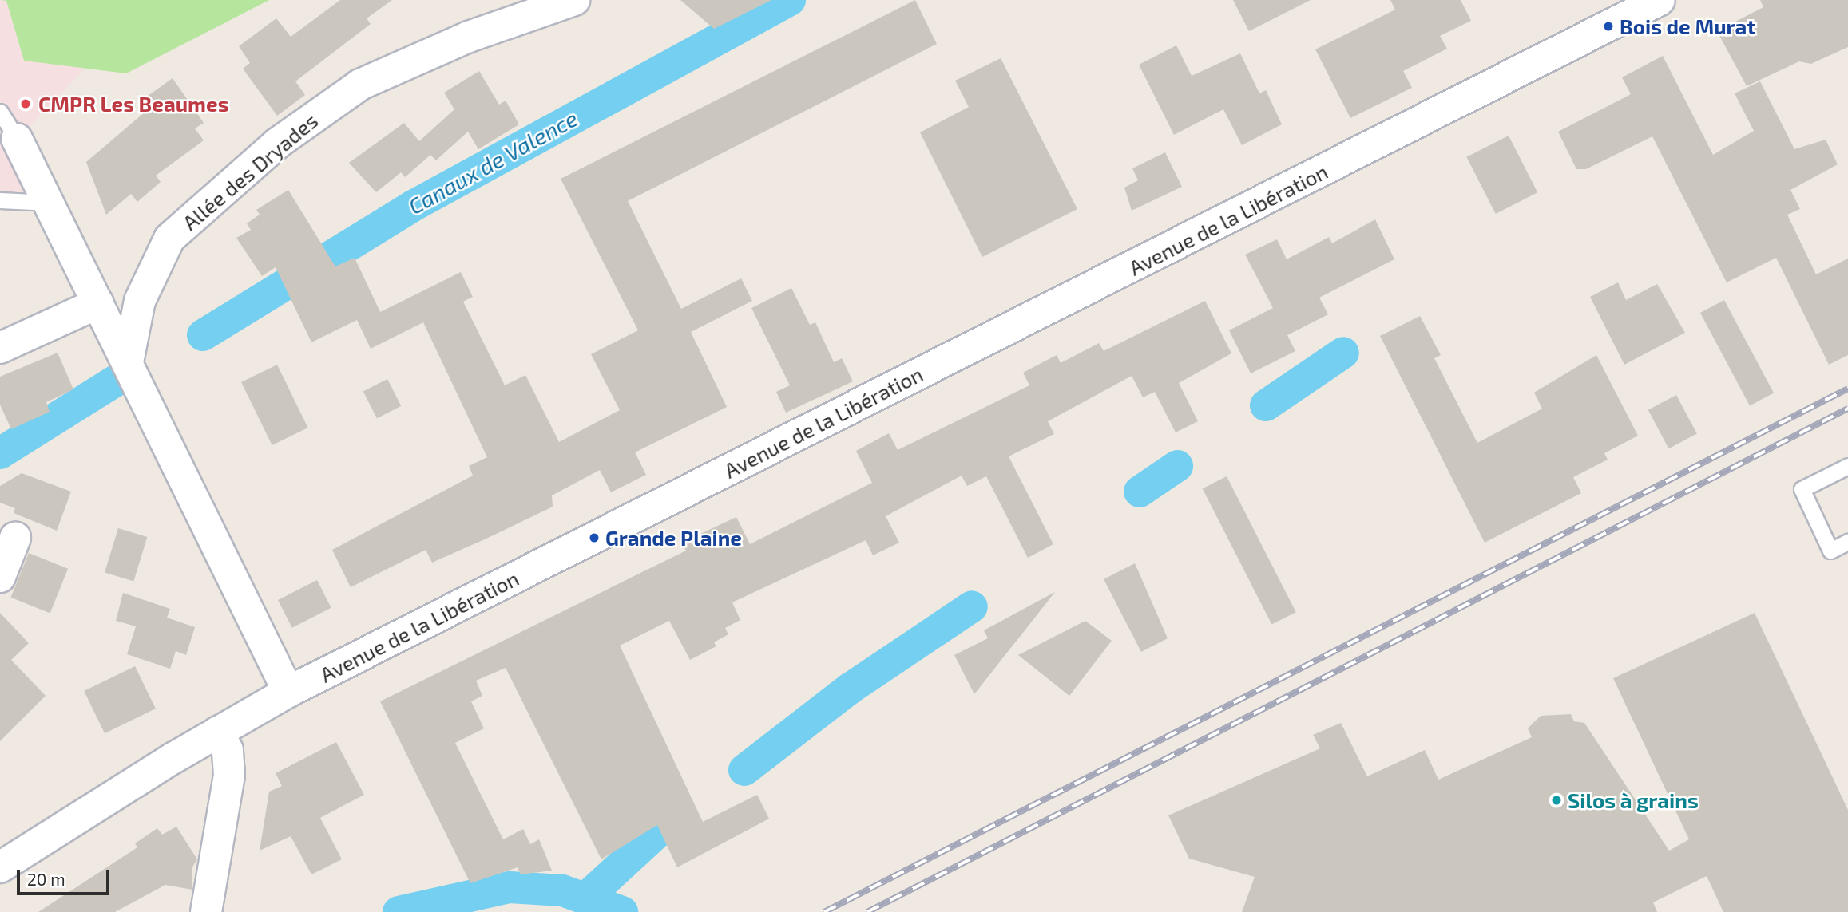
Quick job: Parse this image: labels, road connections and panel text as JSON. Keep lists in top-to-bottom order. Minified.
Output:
{"streets":{"main road":["Allée des Dryades","Avenue de la Libération"]},"water":["Canaux de Valence"],"places":["Bois de Murat","CMPR Les Beaumes","Grande Plaine","Silos à grains"],"scale_bar":"20 m"}
